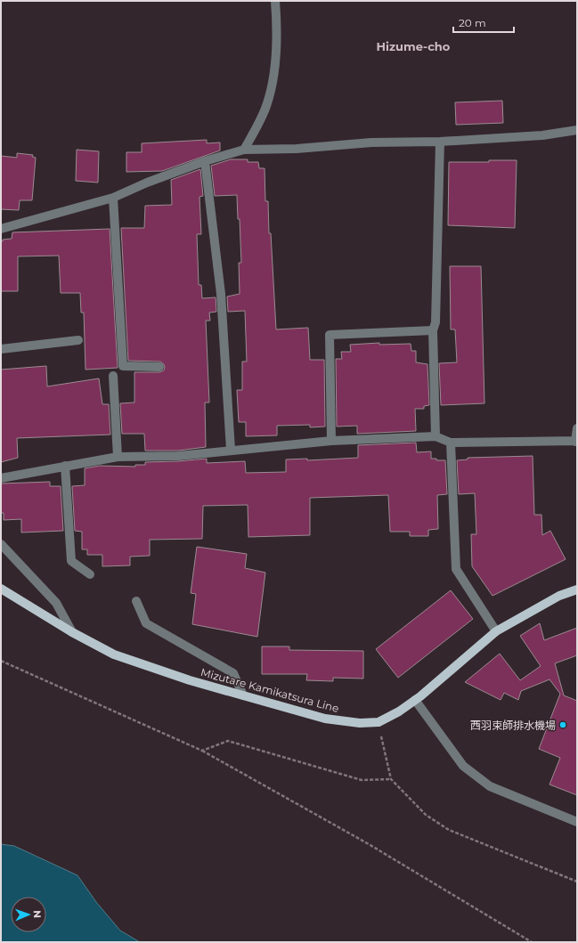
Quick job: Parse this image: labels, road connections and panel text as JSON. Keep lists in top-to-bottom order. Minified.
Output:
{"streets":{"main road":["Mizutare Kamikatsura Line"]},"districts":["Hizume-cho"],"places":["西羽束師排水機場"],"scale_bar":"20 m","north":"right"}
